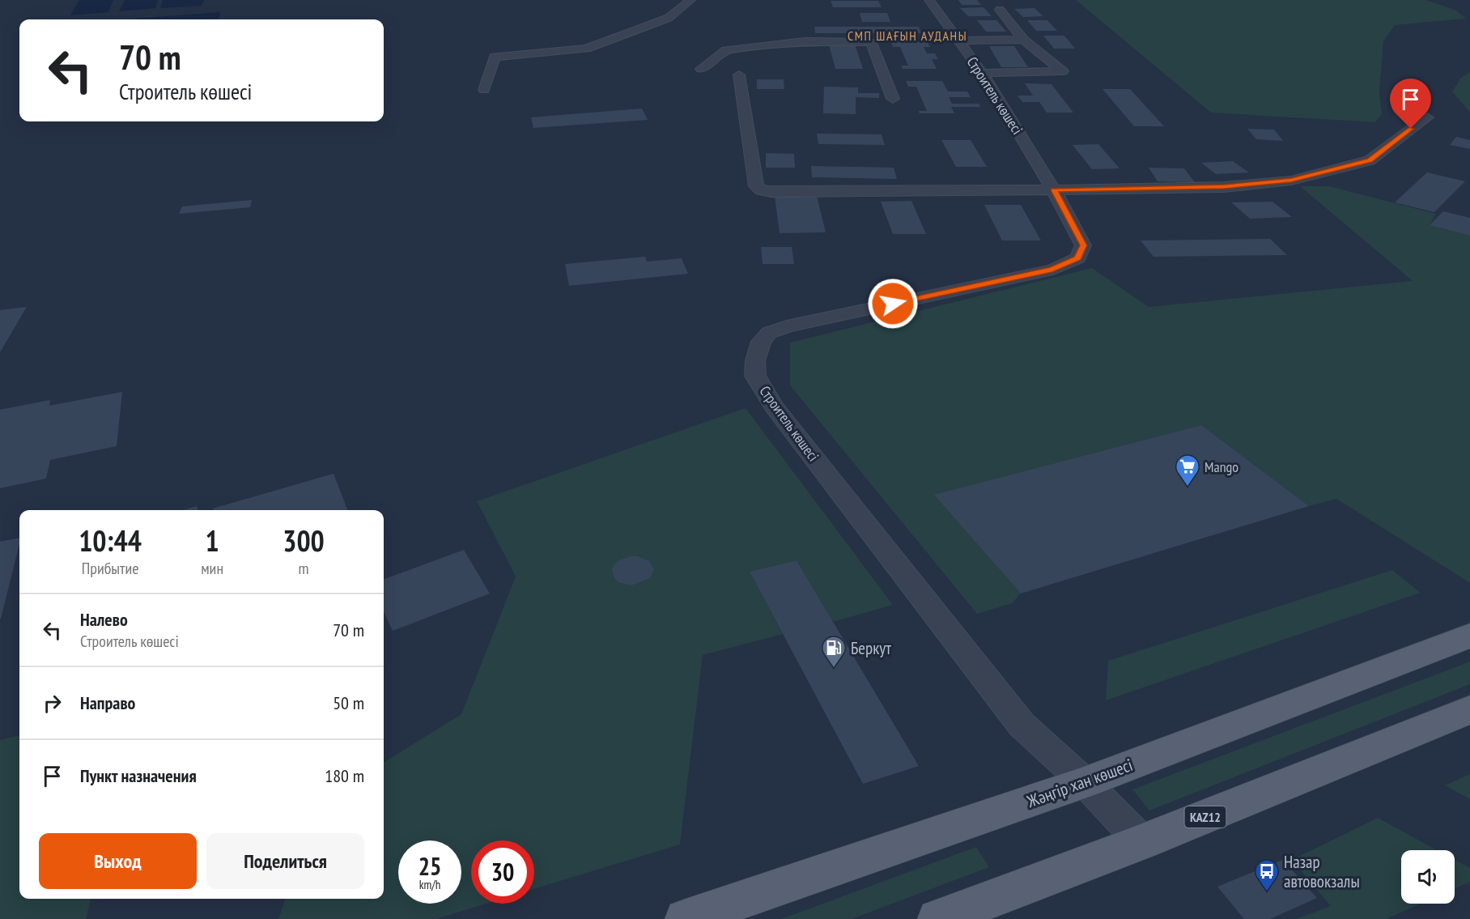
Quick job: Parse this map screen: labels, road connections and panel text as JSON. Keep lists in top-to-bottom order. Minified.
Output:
{"streets":{"main road":["Жәңгір хан көшесі","KAZ12"],"street":["Строитель көшесі"]},"crossings":[["Строитель көшесі","Жәңгір хан көшесі"],["Строитель көшесі","KAZ12"]],"districts":["СМП ШАҒЫН АУДАНЫ"],"places":{"supermarket":["Mango"],"fuel station":["Беркут"],"bus stop":["Назар автовокзалы"]},"page":{"turn":["70 m","Строитель көшесі"],"eta":["10:44","Прибытие","1","мин","300","m"],"list":[{"name":"Налево","note":"Строитель көшесі","value":"70 m"},{"name":"Направо","value":"50 m"},{"name":"Пункт назначения","value":"180 m"}],"buttons":["Выход","Поделиться"],"speed":"25 km/h","limit":"30"}}
